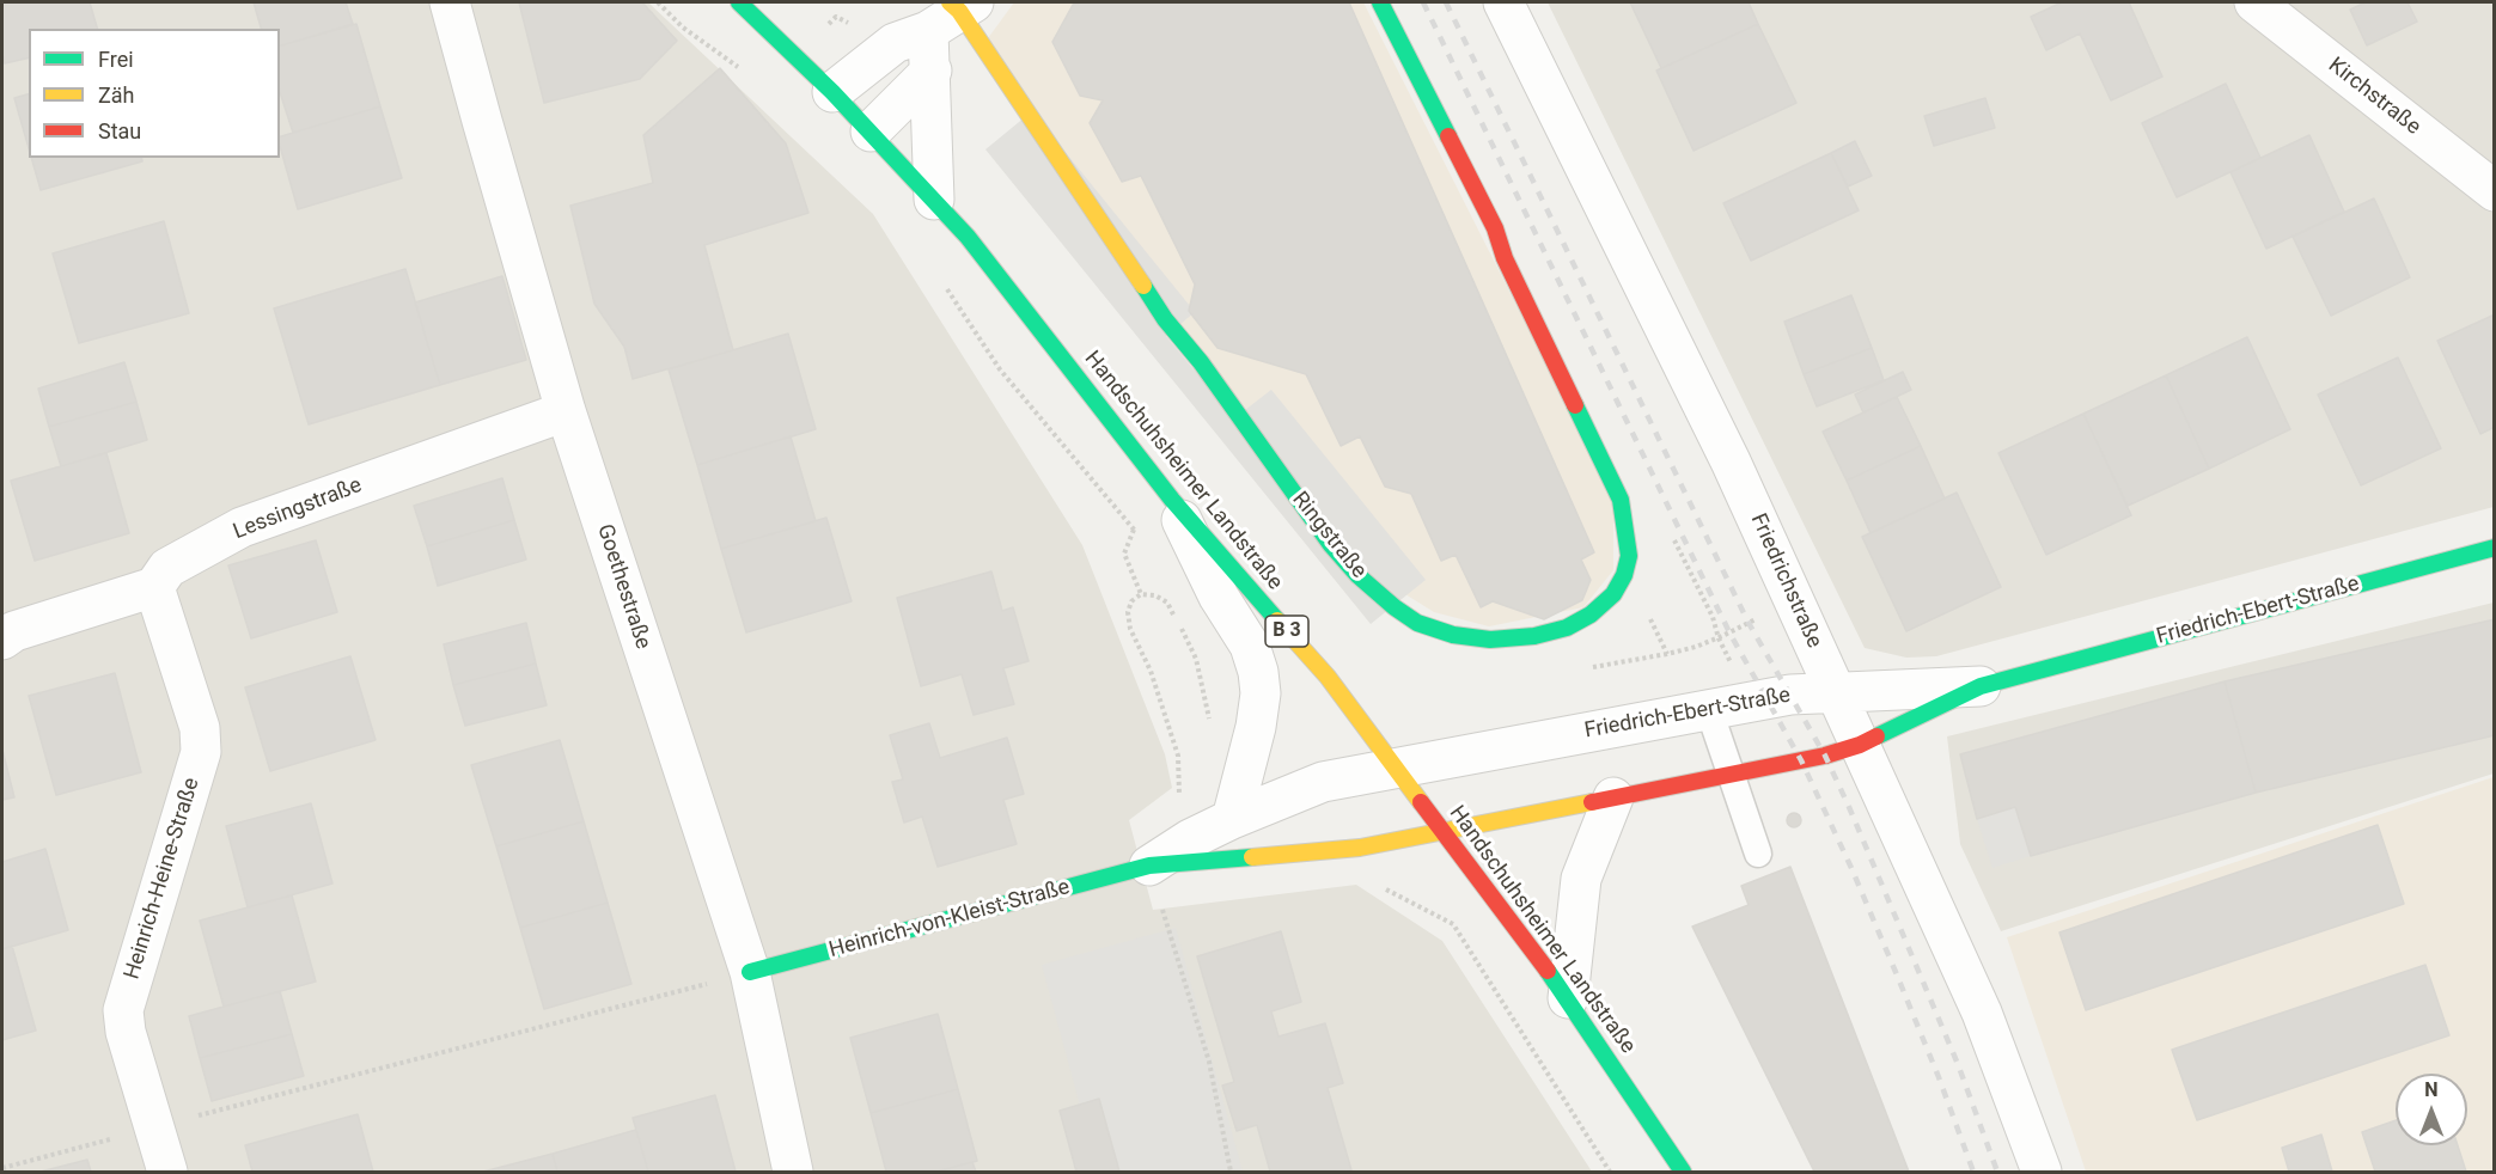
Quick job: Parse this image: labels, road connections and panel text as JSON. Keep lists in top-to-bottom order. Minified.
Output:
{"streets":{"street":["Kirchstraße","Handschuhsheimer Landstraße","Lessingstraße","Ringstraße","Friedrichstraße","Goethestraße","Friedrich-Ebert-Straße","B 3","Heinrich-Heine-Straße","Heinrich-von-Kleist-Straße"]},"crossings":[["Handschuhsheimer Landstraße","Friedrich-Ebert-Straße"],["Handschuhsheimer Landstraße","Heinrich-von-Kleist-Straße"],["Lessingstraße","Goethestraße"],["Lessingstraße","Heinrich-Heine-Straße"],["Friedrichstraße","Friedrich-Ebert-Straße"],["Goethestraße","Heinrich-von-Kleist-Straße"],["Friedrich-Ebert-Straße","Heinrich-von-Kleist-Straße"]],"legend":["Frei","Zäh","Stau"],"north":"top"}
